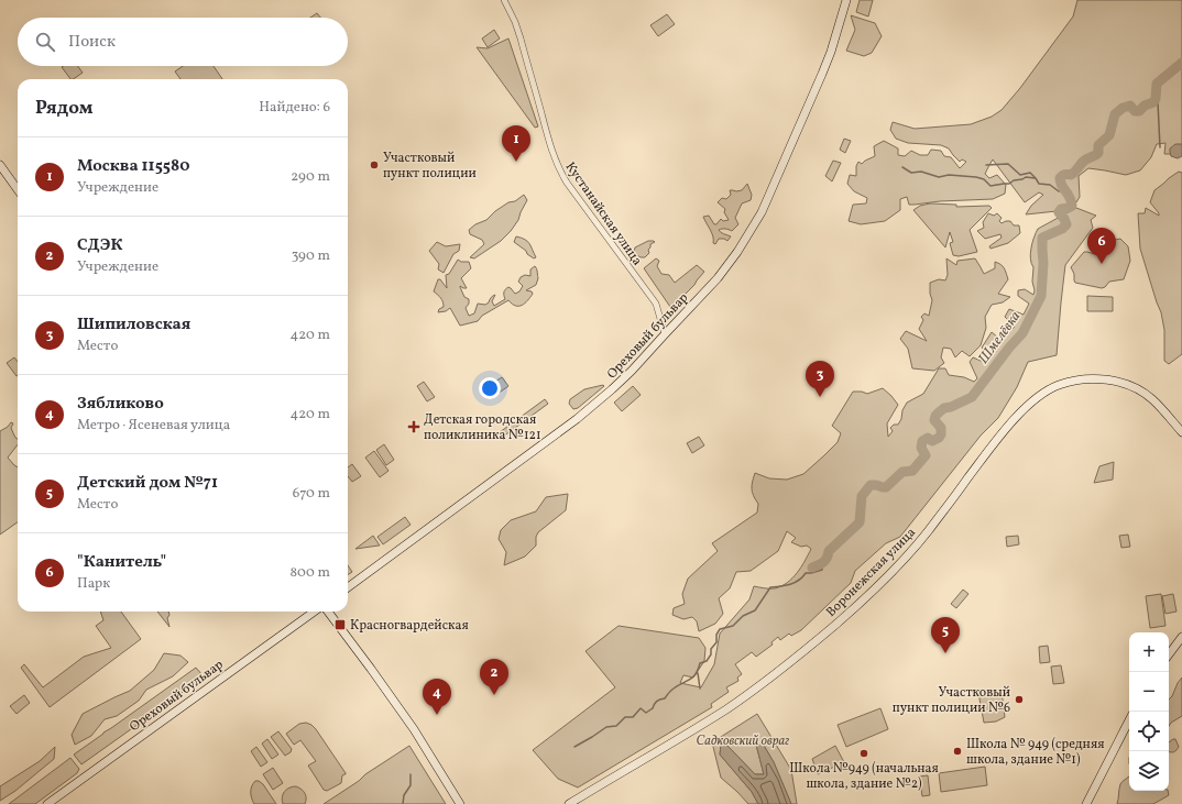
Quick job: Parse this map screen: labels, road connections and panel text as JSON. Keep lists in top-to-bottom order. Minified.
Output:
{"streets":{"street":["Кустанайская улица","Ореховый бульвар","Воронежская улица"]},"crossings":[["Кустанайская улица","Ореховый бульвар"]],"water":["Шмелёвка"],"parks":["Садковский овраг"],"places":{"other":["Участковый пункт полиции","Участковый пункт полиции №6","Школа № 949 (средняя школа, здание №1)","Школа №949 (начальная школа, здание №2)"],"health":["Детская городская поликлиника №121"],"transit":["Красногвардейская"]},"page":{"search":"Поиск","heading":["Рядом","Найдено: 6"],"pins":["1","6","3","5","2","4"],"list":[{"mark":"1","name":"Москва 115580","note":"Учреждение","value":"290 m"},{"mark":"2","name":"СДЭК","note":"Учреждение","value":"390 m"},{"mark":"3","name":"Шипиловская","note":"Место","value":"420 m"},{"mark":"4","name":"Зябликово","note":"Метро · Ясеневая улица","value":"420 m"},{"mark":"5","name":"Детский дом №71","note":"Место","value":"670 m"},{"mark":"6","name":"\"Канитель\"","note":"Парк","value":"800 m"}],"map_buttons":["+","−"]}}
